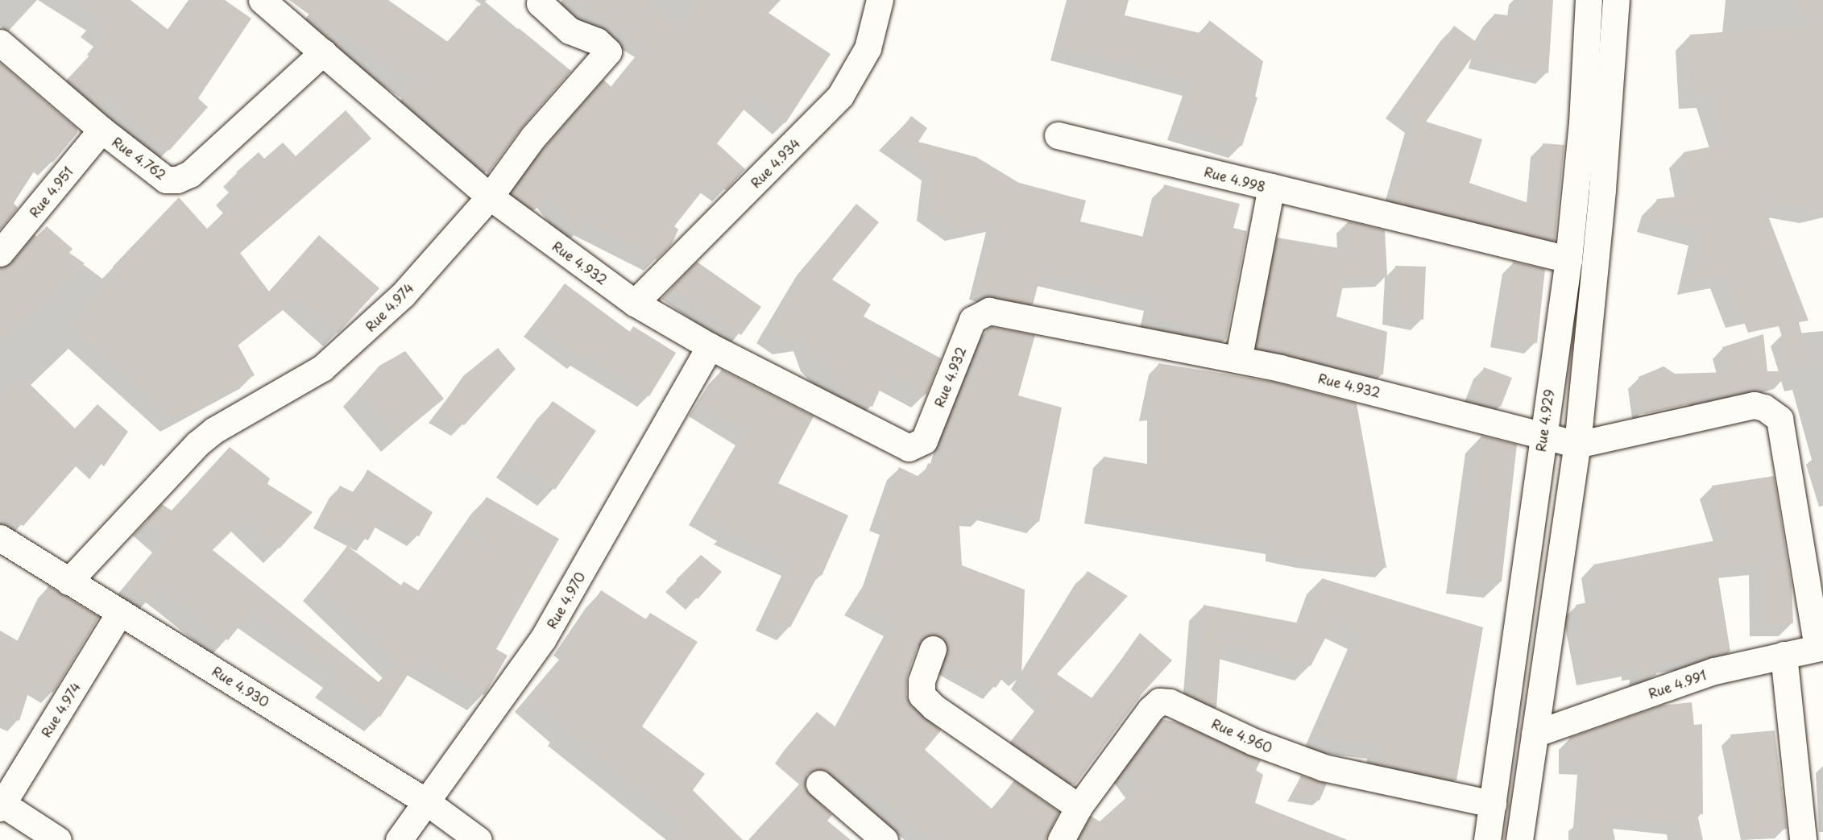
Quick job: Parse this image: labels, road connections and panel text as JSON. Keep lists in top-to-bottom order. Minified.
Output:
{"streets":{"street":["Rue 4.762","Rue 4.934","Rue 4.998","Rue 4.951","Rue 4.932","Rue 4.974","Rue 4.929","Rue 4.970","Rue 4.991","Rue 4.930","Rue 4.960"]},"crossings":[["Rue 4.762","Rue 4.951"],["Rue 4.762","Rue 4.932"],["Rue 4.934","Rue 4.932"],["Rue 4.998","Rue 4.932"],["Rue 4.932","Rue 4.974"],["Rue 4.932","Rue 4.929"],["Rue 4.932","Rue 4.970"],["Rue 4.932","Rue 4.991"],["Rue 4.974","Rue 4.930"],["Rue 4.929","Rue 4.960"],["Rue 4.970","Rue 4.930"]]}
